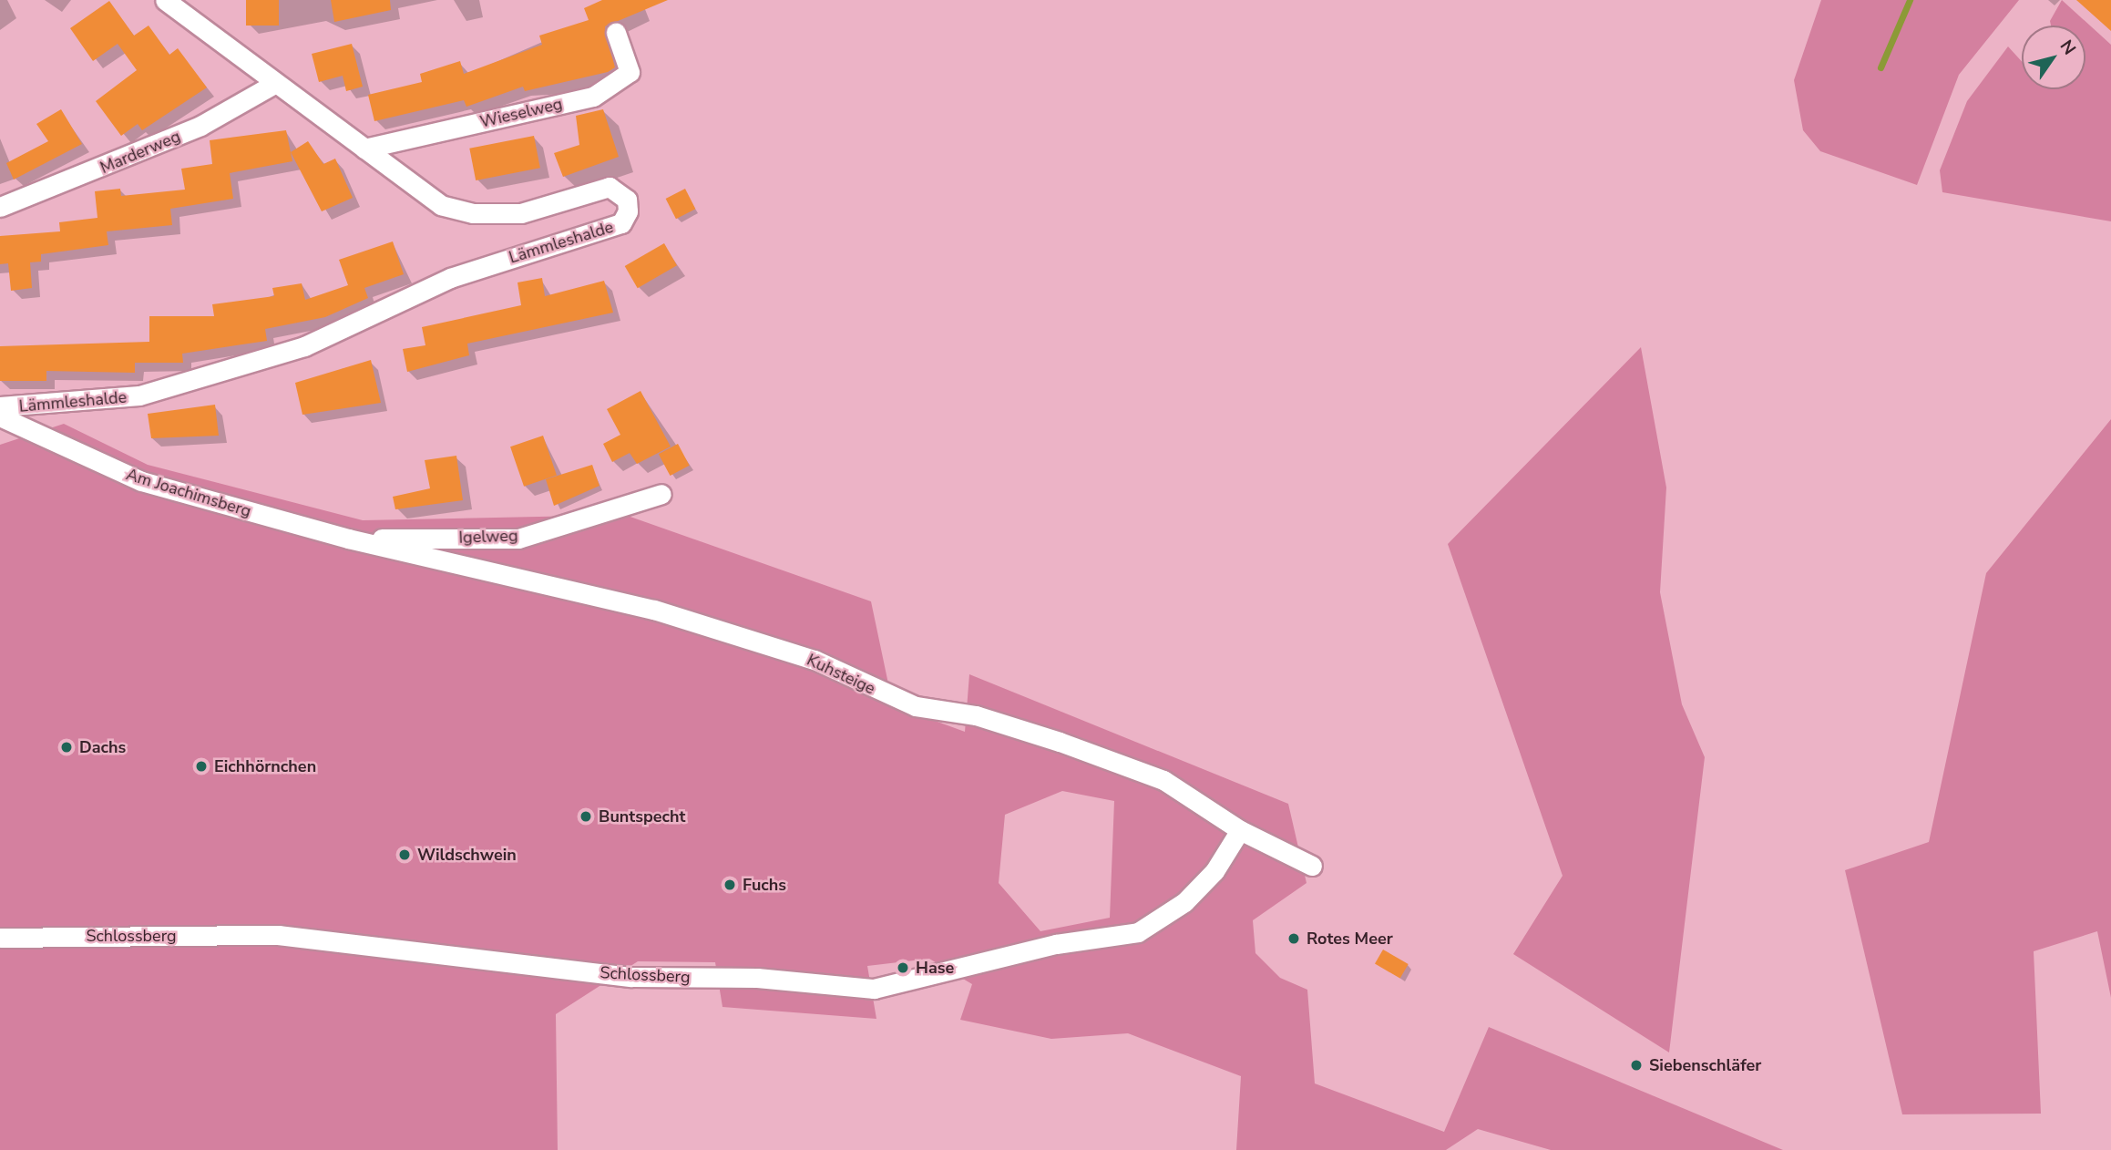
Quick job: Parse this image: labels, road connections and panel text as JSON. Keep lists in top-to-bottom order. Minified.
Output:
{"streets":{"street":["Wieselweg","Marderweg","Lämmleshalde","Am Joachimsberg","Igelweg","Kuhsteige","Schlossberg"]},"crossings":[["Wieselweg","Lämmleshalde"],["Marderweg","Lämmleshalde"],["Am Joachimsberg","Igelweg"],["Am Joachimsberg","Kuhsteige"],["Igelweg","Kuhsteige"],["Kuhsteige","Schlossberg"]],"places":["Dachs","Eichhörnchen","Buntspecht","Wildschwein","Fuchs","Rotes Meer","Hase","Siebenschläfer"],"north":"top right"}
